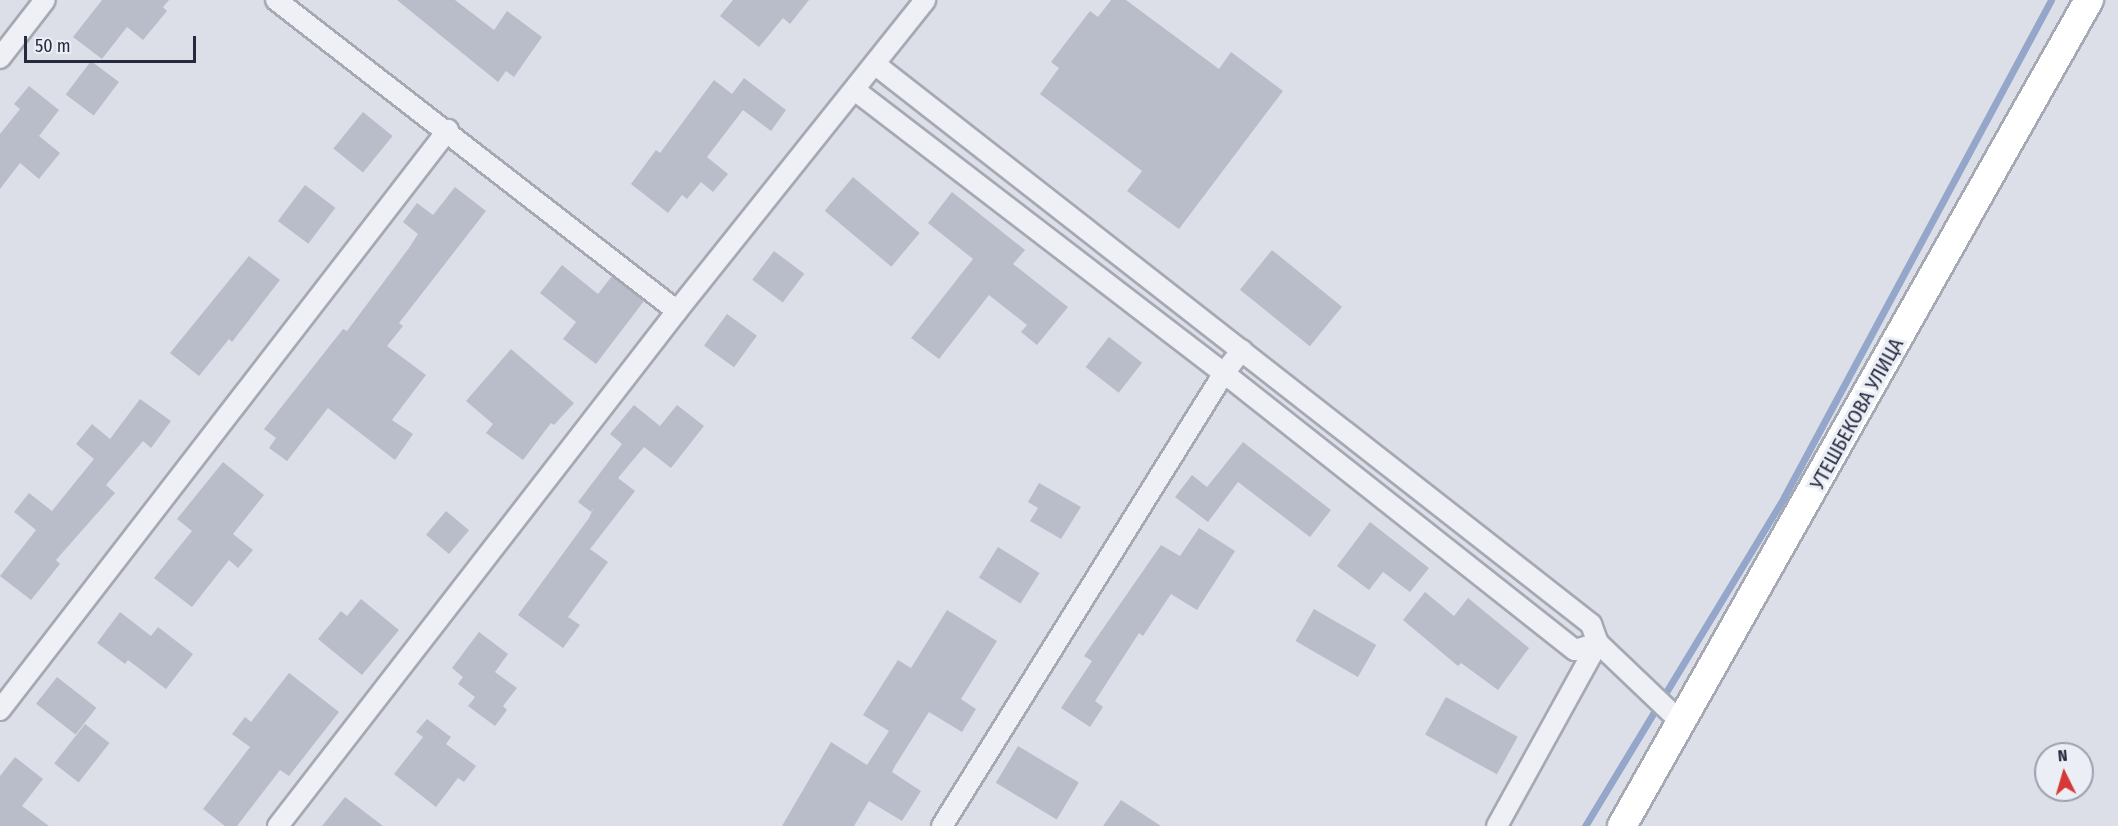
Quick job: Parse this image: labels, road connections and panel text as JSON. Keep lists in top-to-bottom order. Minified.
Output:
{"streets":{"main road":["УТЕШБЕКОВА УЛИЦА"]},"scale_bar":"50 m","north":"top"}
